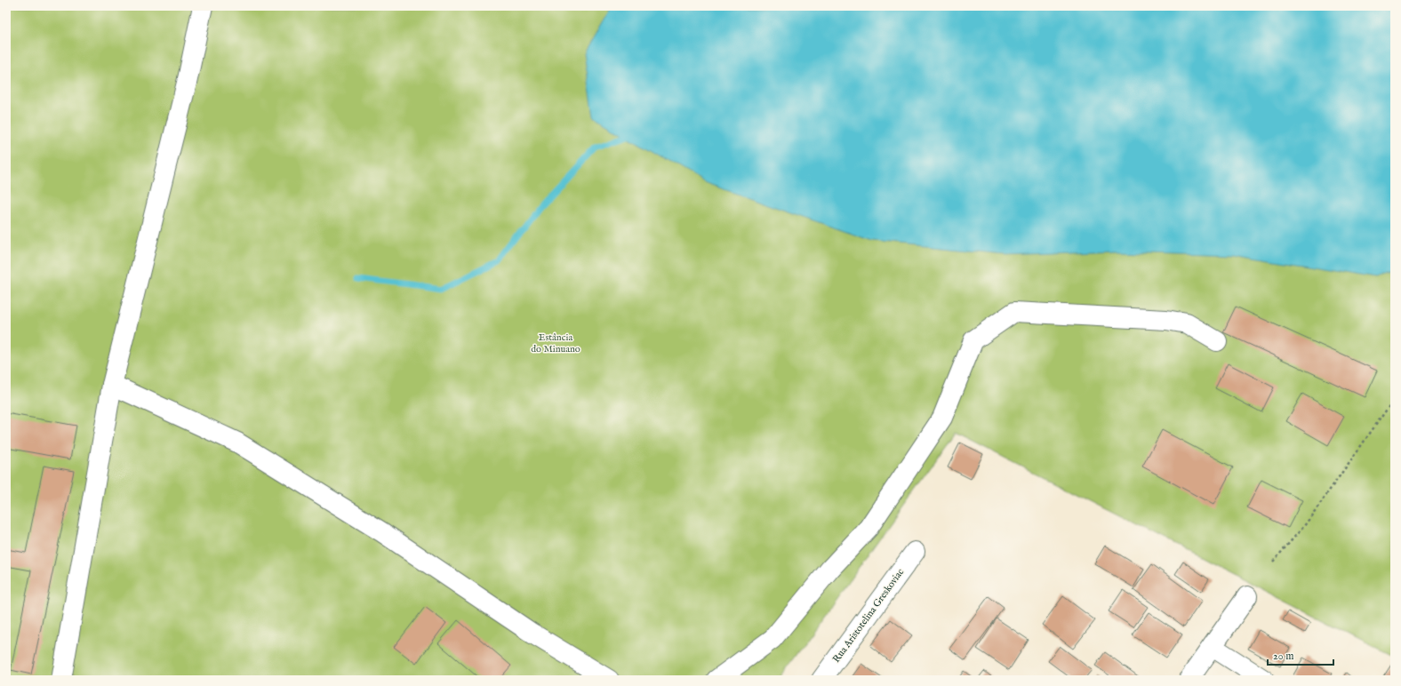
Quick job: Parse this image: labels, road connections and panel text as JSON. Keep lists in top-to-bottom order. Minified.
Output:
{"streets":{"street":["Rua Aristotelina Greskoviac"]},"parks":["Estância do Minuano"],"scale_bar":"20 m"}
